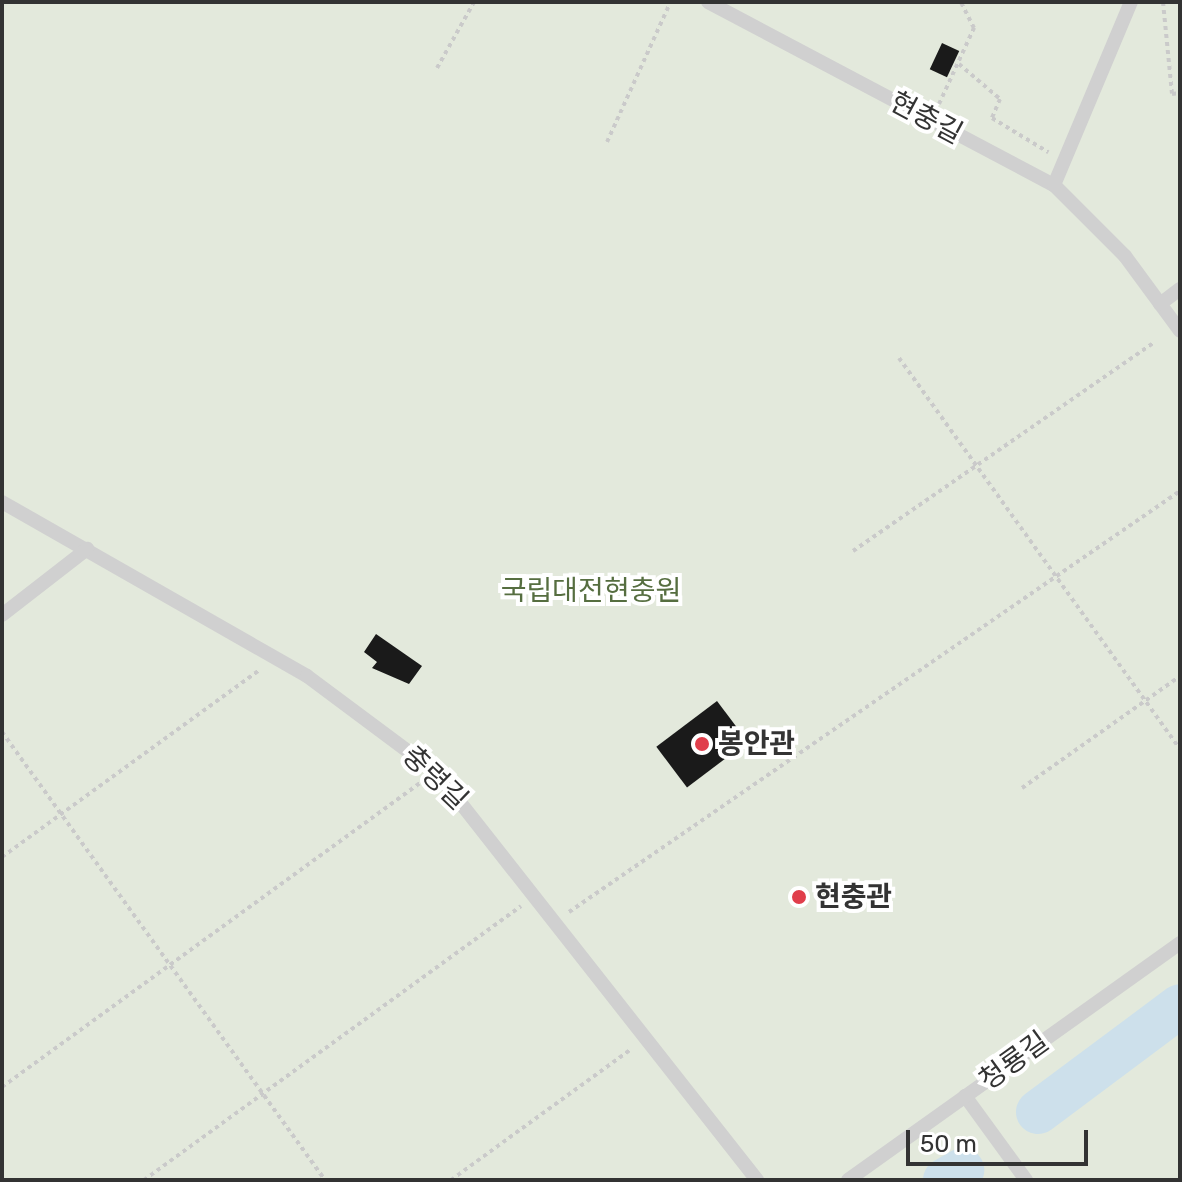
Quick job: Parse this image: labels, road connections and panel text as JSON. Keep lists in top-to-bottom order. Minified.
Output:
{"streets":{"lane":["현충길","충령길","청룡길"]},"parks":["국립대전현충원"],"places":["봉안관","현충관"],"scale_bar":"50 m"}
